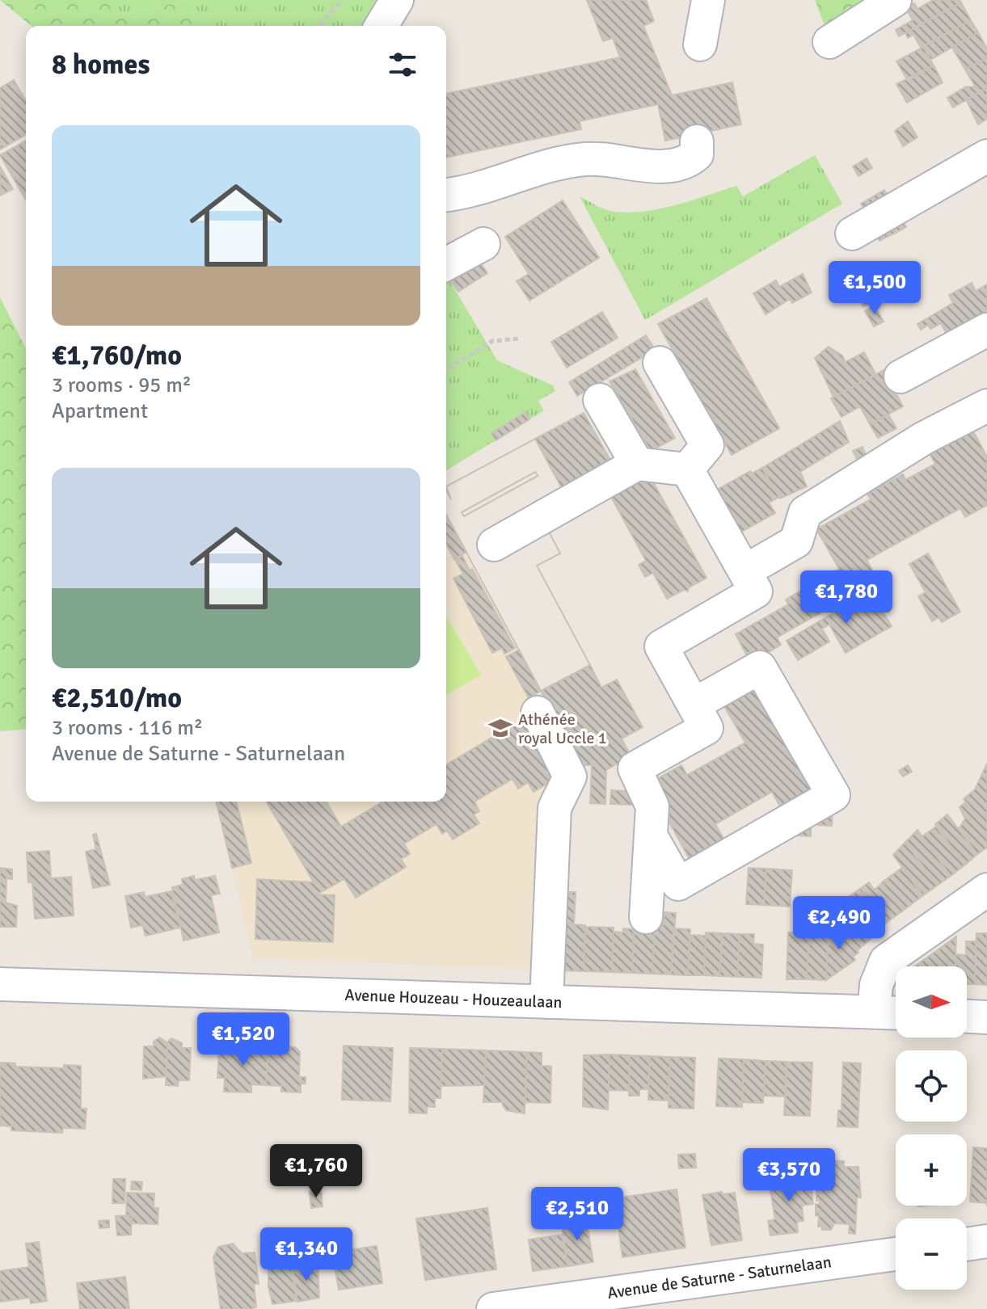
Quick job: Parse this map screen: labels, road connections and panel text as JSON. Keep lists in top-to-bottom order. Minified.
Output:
{"streets":{"street":["Avenue Houzeau - Houzeaulaan","Avenue de Saturne - Saturnelaan"]},"places":{"school or university":["Athénée royal Uccle 1"]},"north":"right","page":{"heading":"8 homes","list":[{"name":"€1,760/mo","note":"3 rooms · 95 m² · Apartment"},{"name":"€2,510/mo","note":"3 rooms · 116 m² · Avenue de Saturne - Saturnelaan"}],"price":["€1,500","€1,780","€2,490","€1,520","€1,760","€3,570","€2,510","€1,340"],"map_buttons":["+","−"]}}
